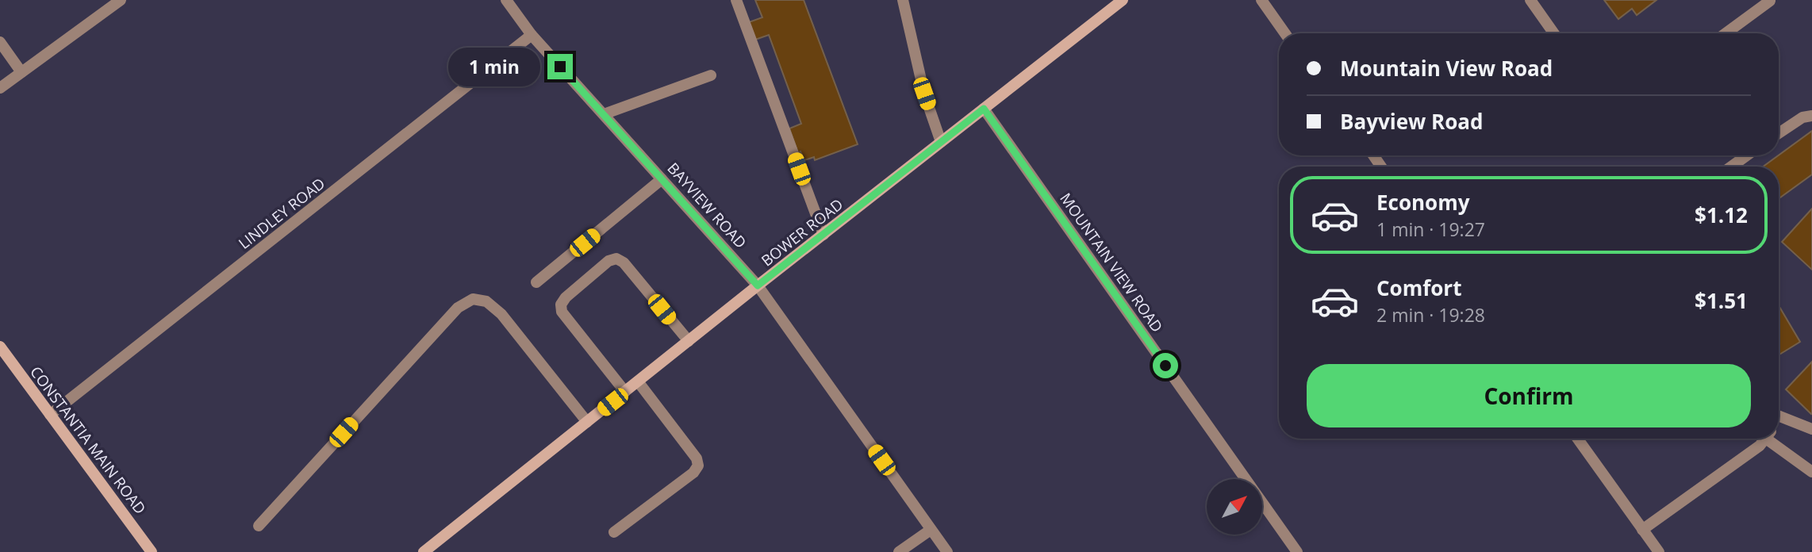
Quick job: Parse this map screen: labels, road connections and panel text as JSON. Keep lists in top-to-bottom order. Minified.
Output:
{"streets":{"street":["BAYVIEW ROAD","LINDLEY ROAD","BOWER ROAD","MOUNTAIN VIEW ROAD","CONSTANTIA MAIN ROAD"]},"crossings":[["BAYVIEW ROAD","LINDLEY ROAD"],["BAYVIEW ROAD","BOWER ROAD"],["LINDLEY ROAD","CONSTANTIA MAIN ROAD"],["BOWER ROAD","MOUNTAIN VIEW ROAD"]],"north":"top right","page":{"banner":["Mountain View Road","Bayview Road"],"bubble":"1 min","list":[{"name":"Economy","note":"1 min · 19:27","value":"$1.12"},{"name":"Comfort","note":"2 min · 19:28","value":"$1.51"}],"buttons":"Confirm"}}
